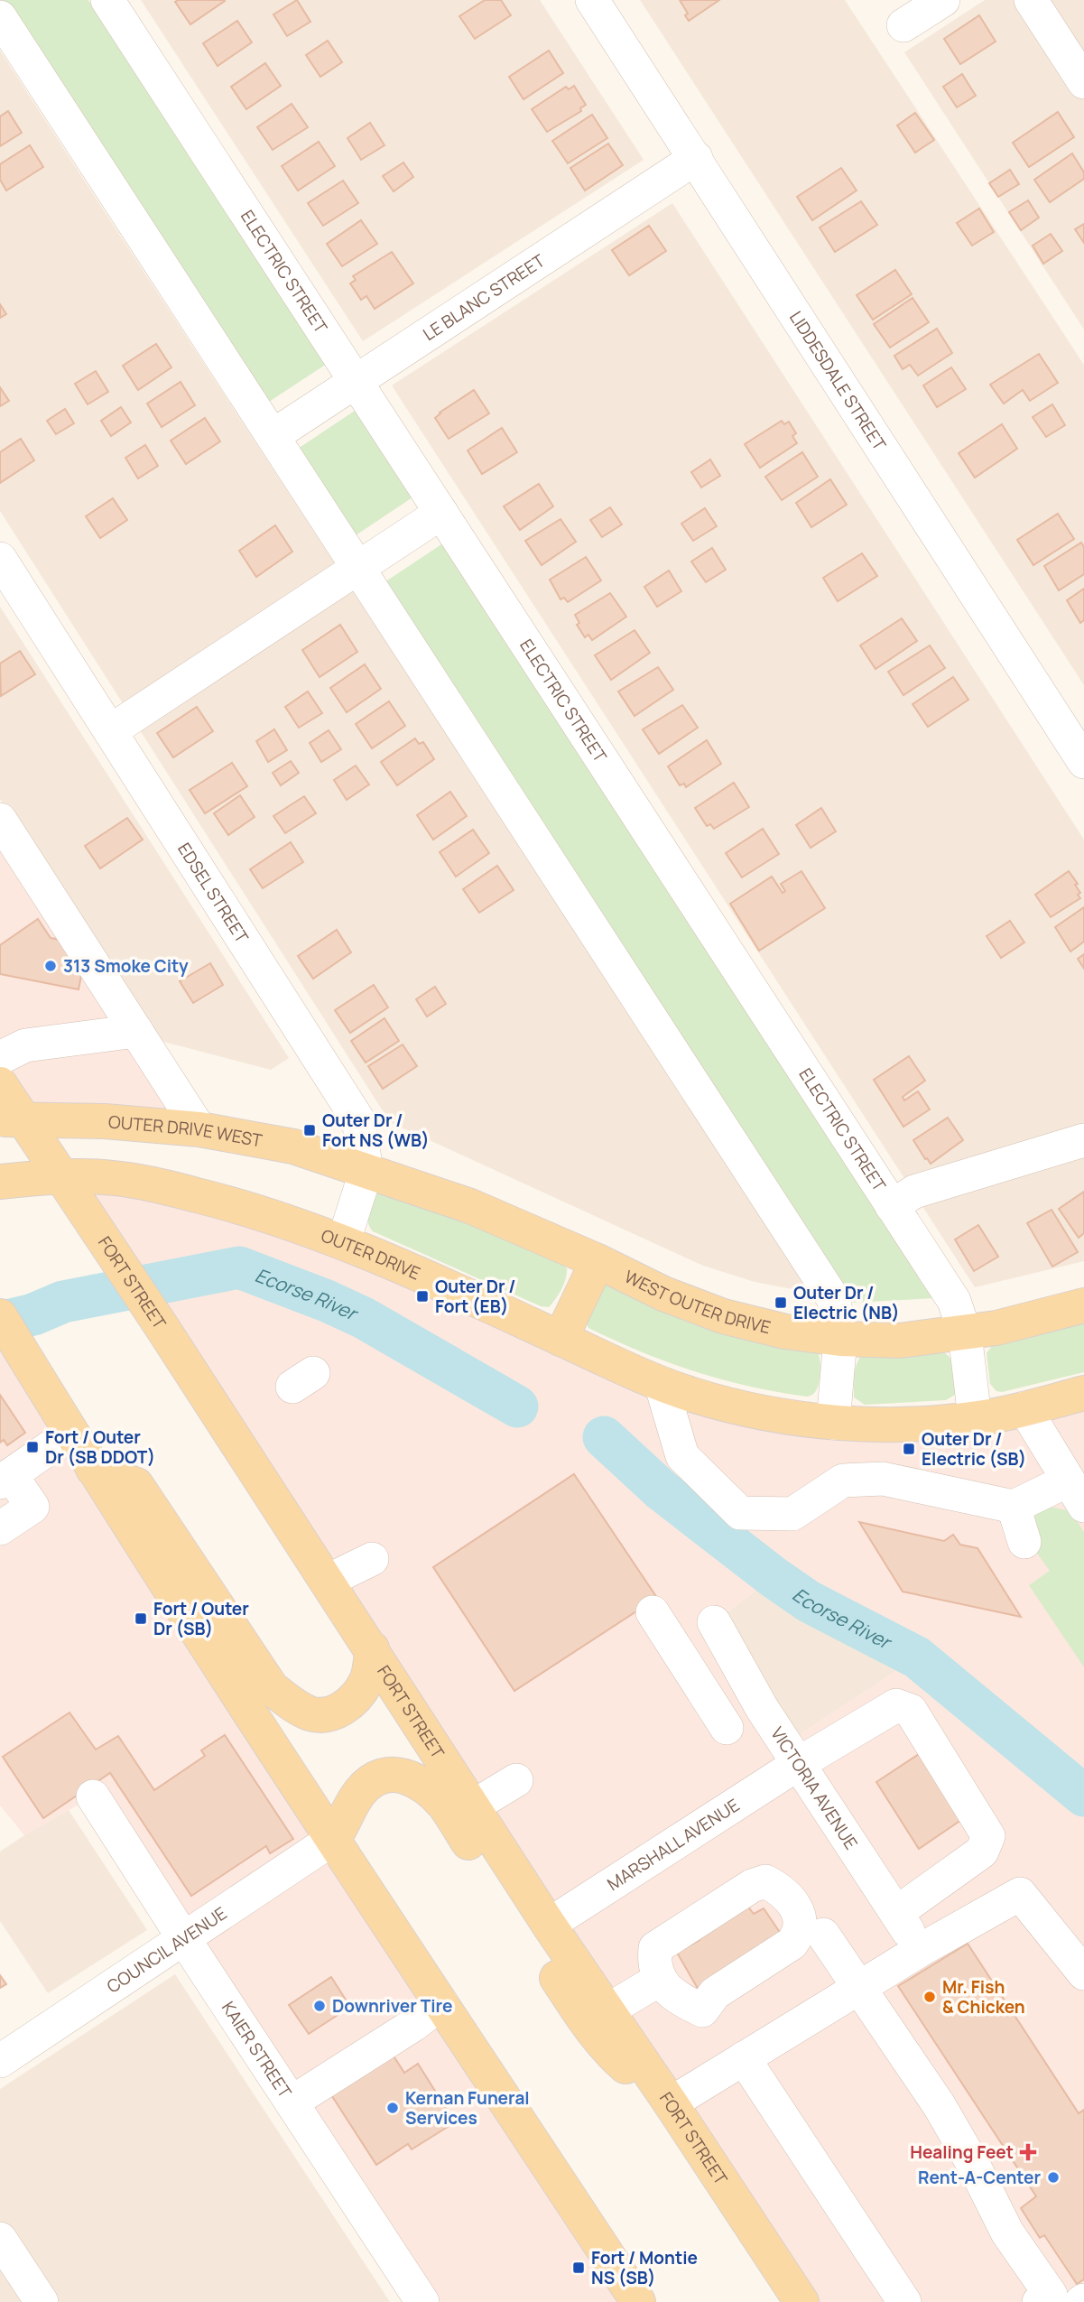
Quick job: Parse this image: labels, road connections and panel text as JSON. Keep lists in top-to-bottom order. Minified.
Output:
{"streets":{"main road":["OUTER DRIVE WEST","OUTER DRIVE","FORT STREET","WEST OUTER DRIVE"],"street":["ELECTRIC STREET","LE BLANC STREET","LIDDESDALE STREET","EDSEL STREET","VICTORIA AVENUE","MARSHALL AVENUE","COUNCIL AVENUE","KAIER STREET"]},"crossings":[["ELECTRIC STREET","LE BLANC STREET"],["ELECTRIC STREET","WEST OUTER DRIVE"],["LE BLANC STREET","LIDDESDALE STREET"],["EDSEL STREET","OUTER DRIVE WEST"],["EDSEL STREET","OUTER DRIVE"],["EDSEL STREET","WEST OUTER DRIVE"],["OUTER DRIVE WEST","FORT STREET"],["OUTER DRIVE WEST","WEST OUTER DRIVE"],["OUTER DRIVE","FORT STREET"],["FORT STREET","MARSHALL AVENUE"],["VICTORIA AVENUE","MARSHALL AVENUE"],["COUNCIL AVENUE","KAIER STREET"]],"water":["Ecorse River"],"places":{"other":["313 Smoke City","Mr. Fish & Chicken","Downriver Tire","Kernan Funeral Services","Rent-A-Center"],"transit":["Outer Dr / Fort NS (WB)","Outer Dr / Fort (EB)","Outer Dr / Electric (NB)","Fort / Outer Dr (SB DDOT)","Outer Dr / Electric (SB)","Fort / Outer Dr (SB)","Fort / Montie NS (SB)"],"health":["Healing Feet"]}}
